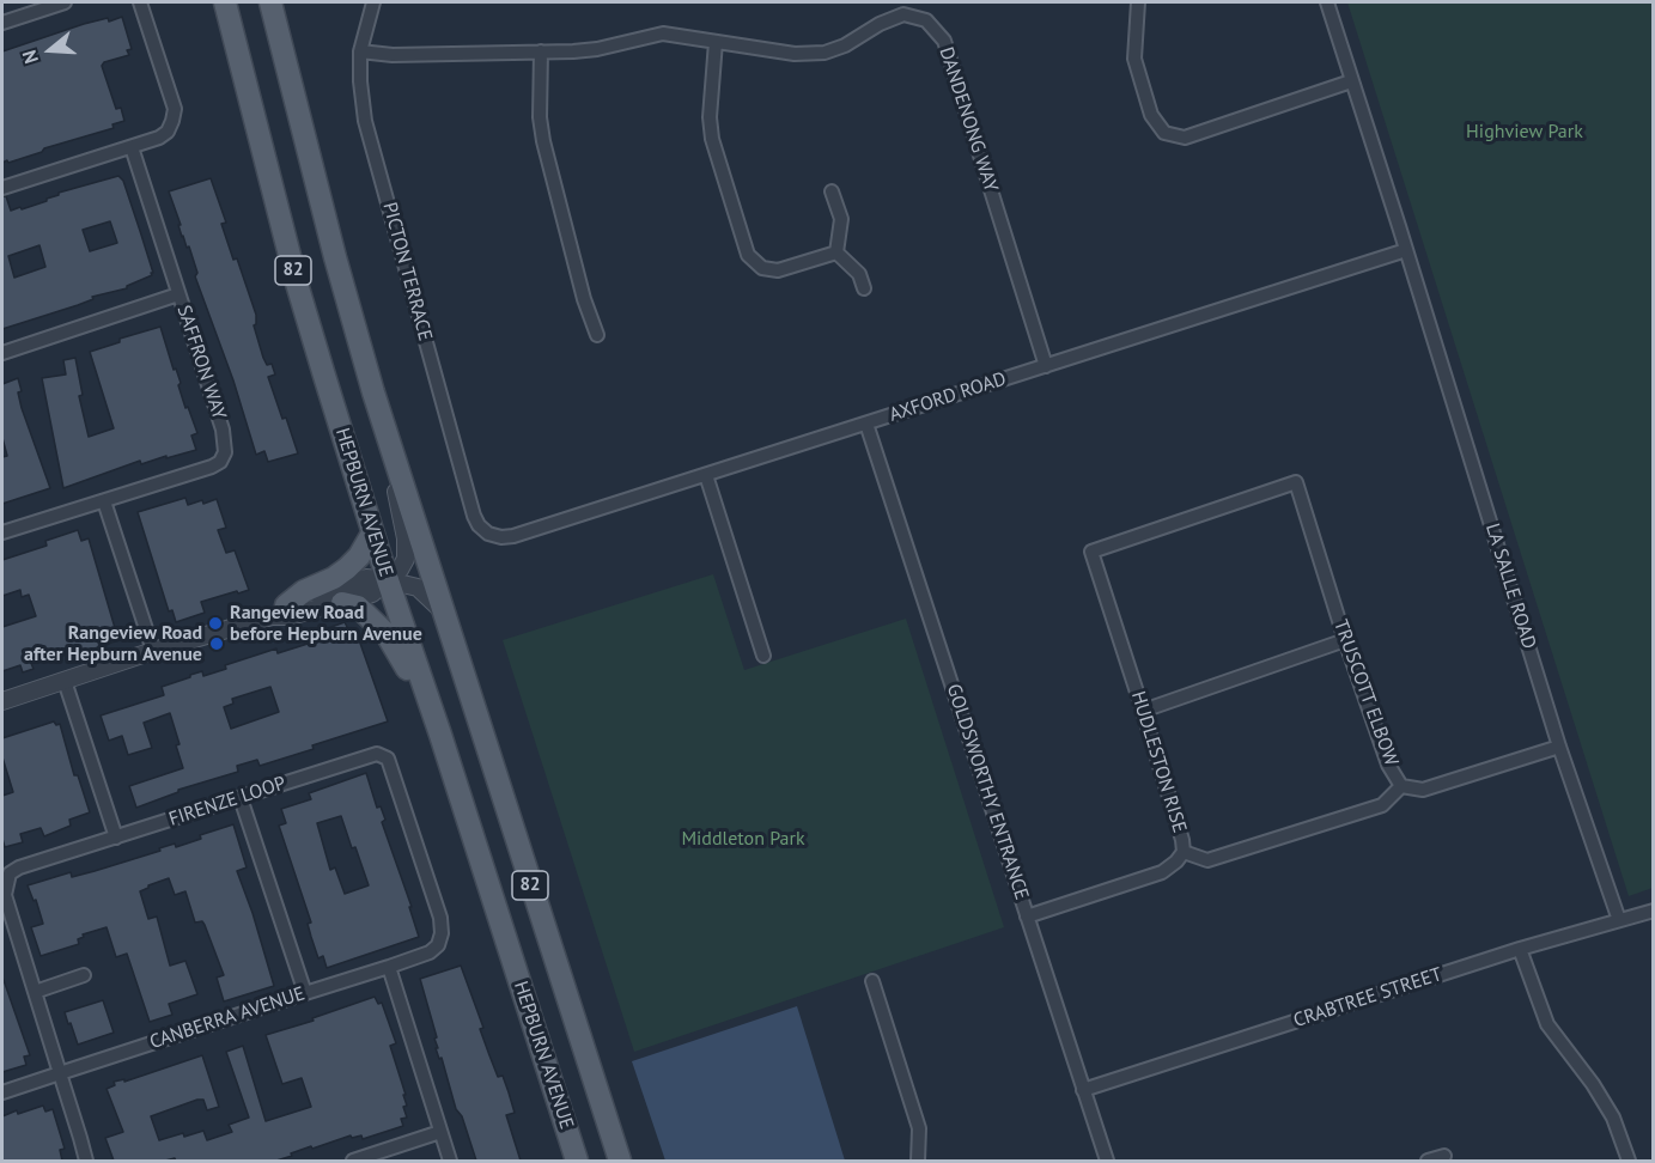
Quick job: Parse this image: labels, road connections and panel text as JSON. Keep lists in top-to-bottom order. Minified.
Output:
{"streets":{"main road":["82","HEPBURN AVENUE"],"street":["DANDENONG WAY","PICTON TERRACE","SAFFRON WAY","AXFORD ROAD","LA SALLE ROAD","TRUSCOTT ELBOW","HUDLESTON RISE","GOLDSWORTHY ENTRANCE","FIRENZE LOOP","CRABTREE STREET","CANBERRA AVENUE"]},"crossings":[["DANDENONG WAY","PICTON TERRACE"],["DANDENONG WAY","AXFORD ROAD"],["PICTON TERRACE","AXFORD ROAD"],["AXFORD ROAD","LA SALLE ROAD"],["AXFORD ROAD","GOLDSWORTHY ENTRANCE"],["LA SALLE ROAD","TRUSCOTT ELBOW"],["LA SALLE ROAD","CRABTREE STREET"],["TRUSCOTT ELBOW","HUDLESTON RISE"],["HUDLESTON RISE","GOLDSWORTHY ENTRANCE"],["GOLDSWORTHY ENTRANCE","CRABTREE STREET"],["FIRENZE LOOP","CANBERRA AVENUE"]],"parks":["Highview Park","Middleton Park"],"places":["Rangeview Road before Hepburn Avenue","Rangeview Road after Hepburn Avenue"],"north":"left"}
